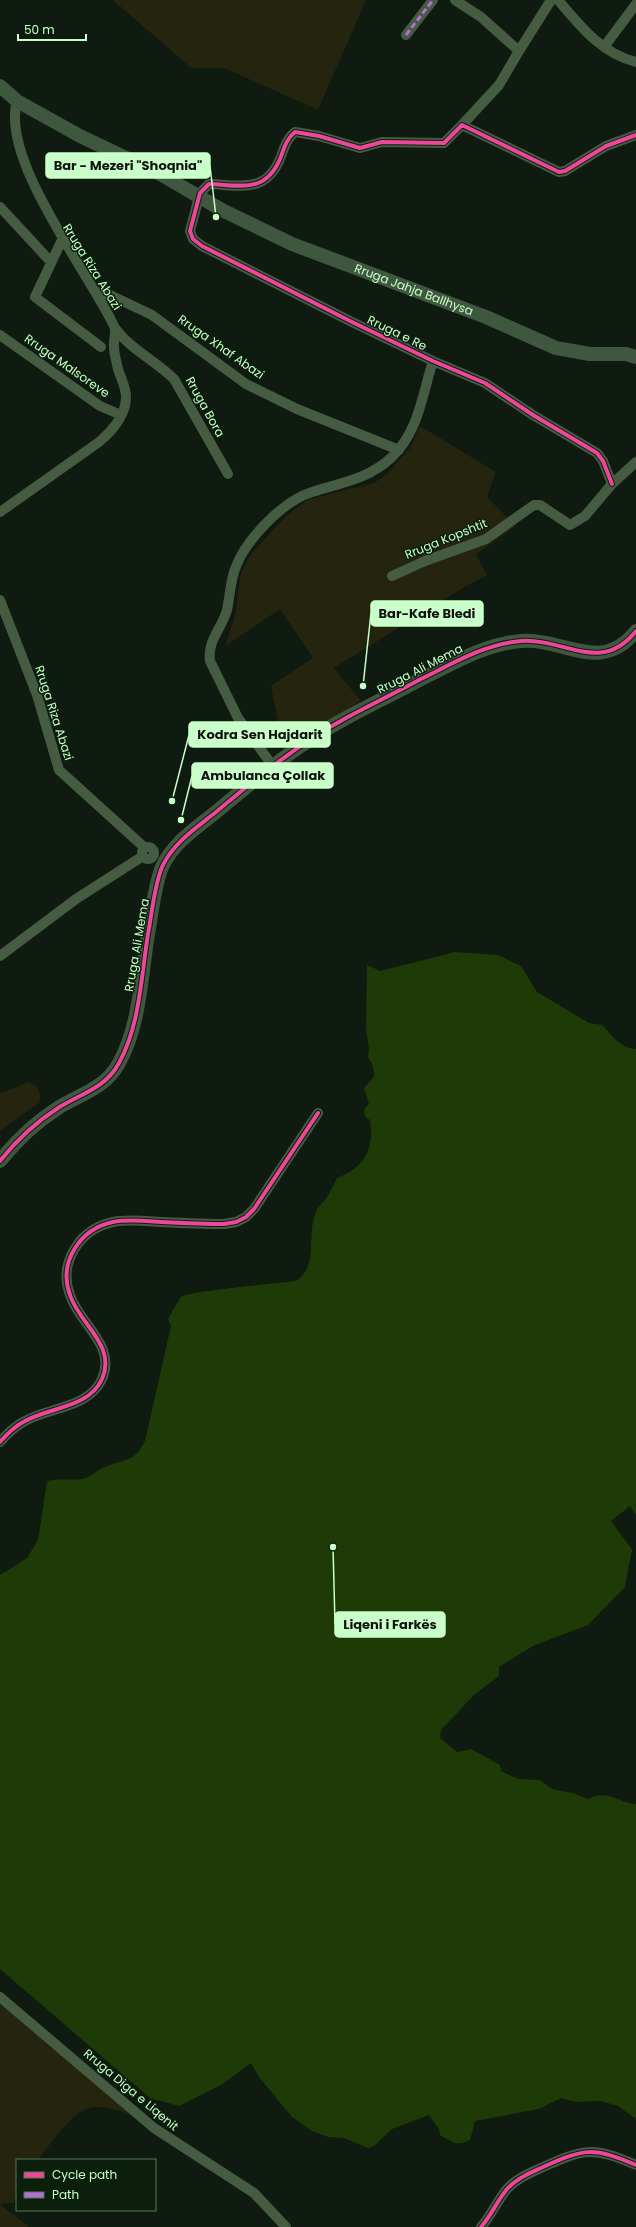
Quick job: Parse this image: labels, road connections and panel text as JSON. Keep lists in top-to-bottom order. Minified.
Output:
{"streets":{"street":["Rruga Riza Abazi","Rruga Jahja Ballhysa","Rruga e Re","Rruga Xhaf Abazi","Rruga Malsoreve","Rruga Bora","Rruga Kopshtit","Rruga Ali Mema","Rruga Diga e Liqenit"]},"crossings":[["Rruga Riza Abazi","Rruga Jahja Ballhysa"],["Rruga Riza Abazi","Rruga Xhaf Abazi"],["Rruga Riza Abazi","Rruga Malsoreve"],["Rruga Riza Abazi","Rruga Bora"],["Rruga Jahja Ballhysa","Rruga e Re"],["Rruga e Re","Rruga Kopshtit"]],"places":["Bar - Mezeri \"Shoqnia\"","Bar-Kafe Bledi","Kodra Sen Hajdarit","Ambulanca Çollak","Liqeni i Farkës"],"legend":["Cycle path","Path"],"scale_bar":"50 m"}
